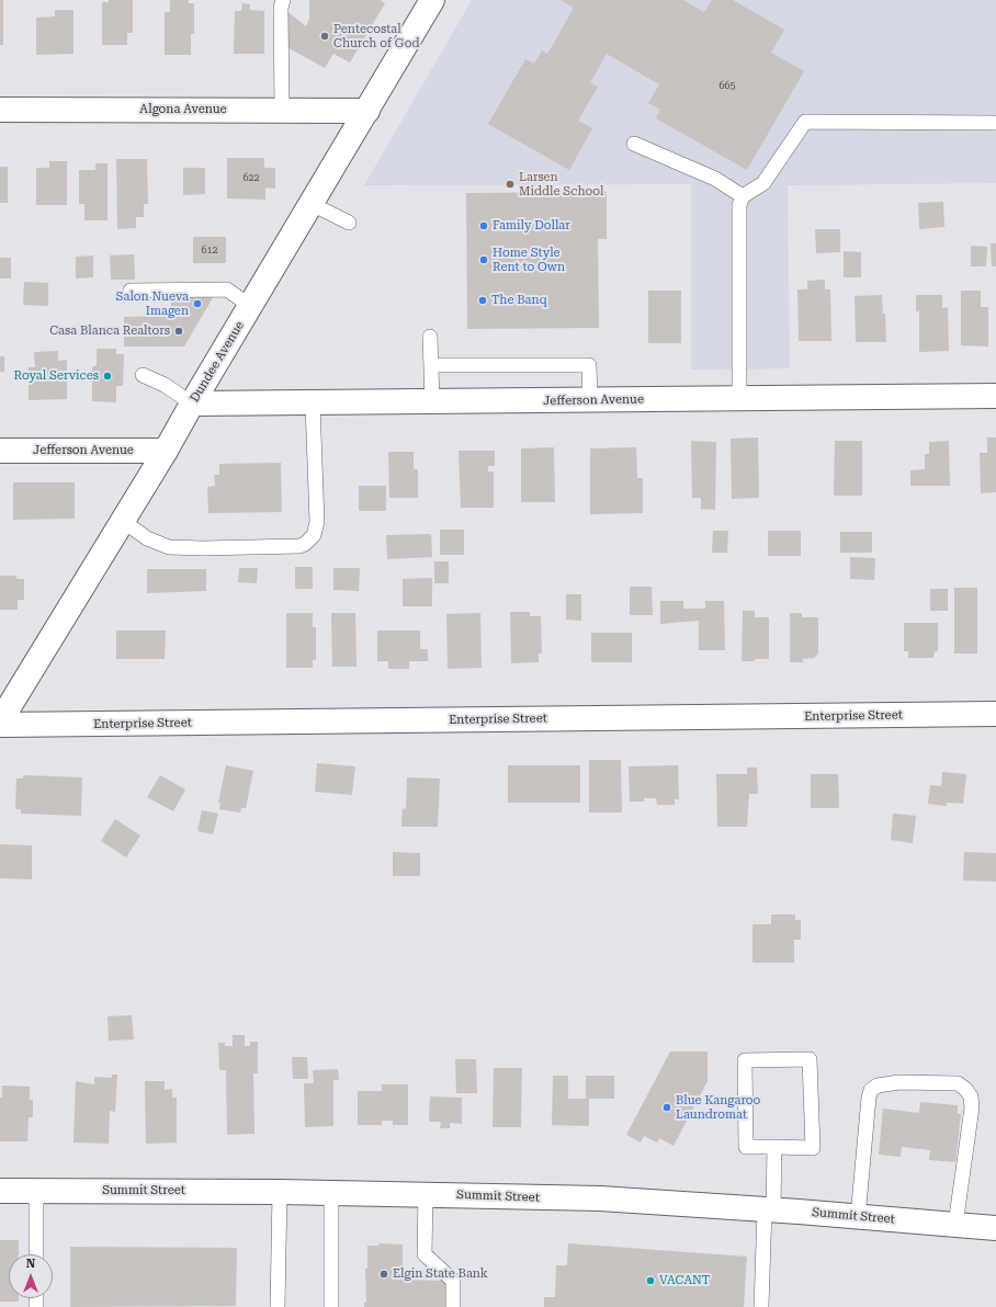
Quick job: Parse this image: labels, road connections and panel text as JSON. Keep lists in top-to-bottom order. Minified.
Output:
{"streets":{"street":["Algona Avenue","Dundee Avenue","Jefferson Avenue","Enterprise Street","Summit Street"]},"crossings":[["Algona Avenue","Dundee Avenue"],["Dundee Avenue","Jefferson Avenue"],["Dundee Avenue","Enterprise Street"]],"places":["Pentecostal Church of God","Larsen Middle School","Family Dollar","Home Style Rent to Own","The Banq","Salon Nueva Imagen","Casa Blanca Realtors","Royal Services","Blue Kangaroo Laundromat","Elgin State Bank","VACANT"],"house_numbers":["665","622","612"],"north":"top"}
